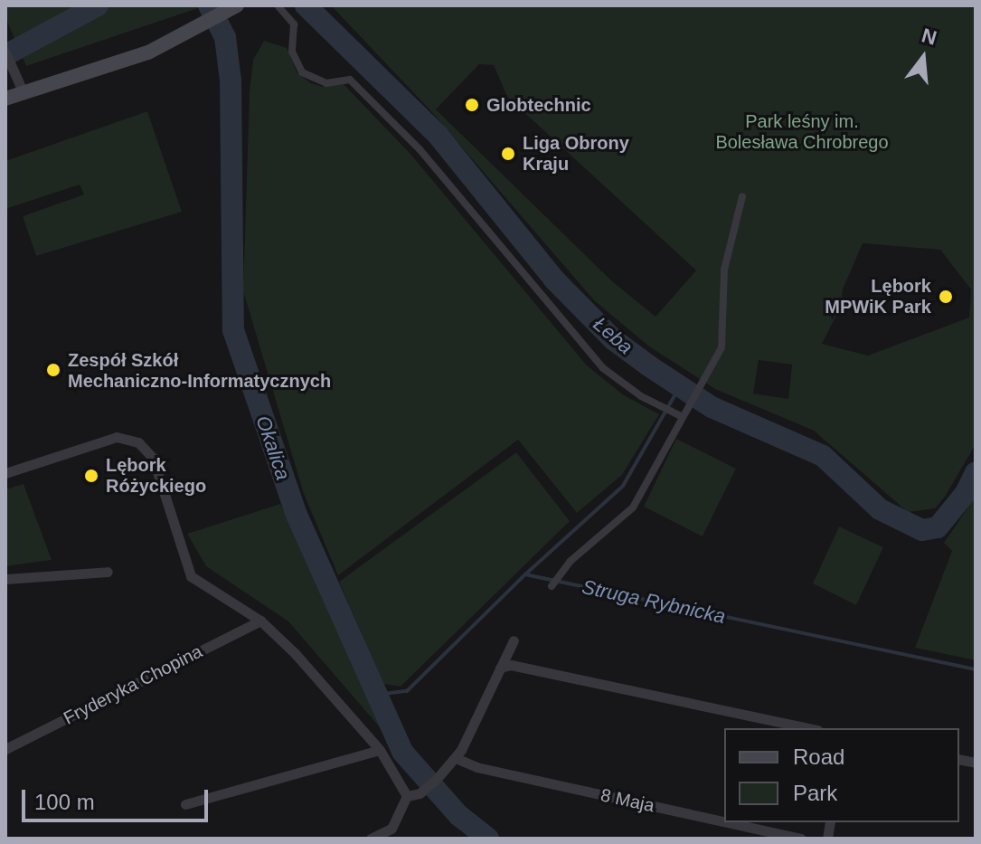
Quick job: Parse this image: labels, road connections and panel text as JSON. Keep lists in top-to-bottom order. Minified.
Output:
{"streets":{"street":["Fryderyka Chopina","8 Maja"]},"water":["Łeba","Okalica","Struga Rybnicka"],"parks":["Park leśny im. Bolesława Chrobrego"],"places":["Globtechnic","Liga Obrony Kraju","Lębork MPWiK Park","Zespół Szkół Mechaniczno-Informatycznych","Lębork Różyckiego"],"legend":["Road","Park"],"scale_bar":"100 m","north":"top"}
